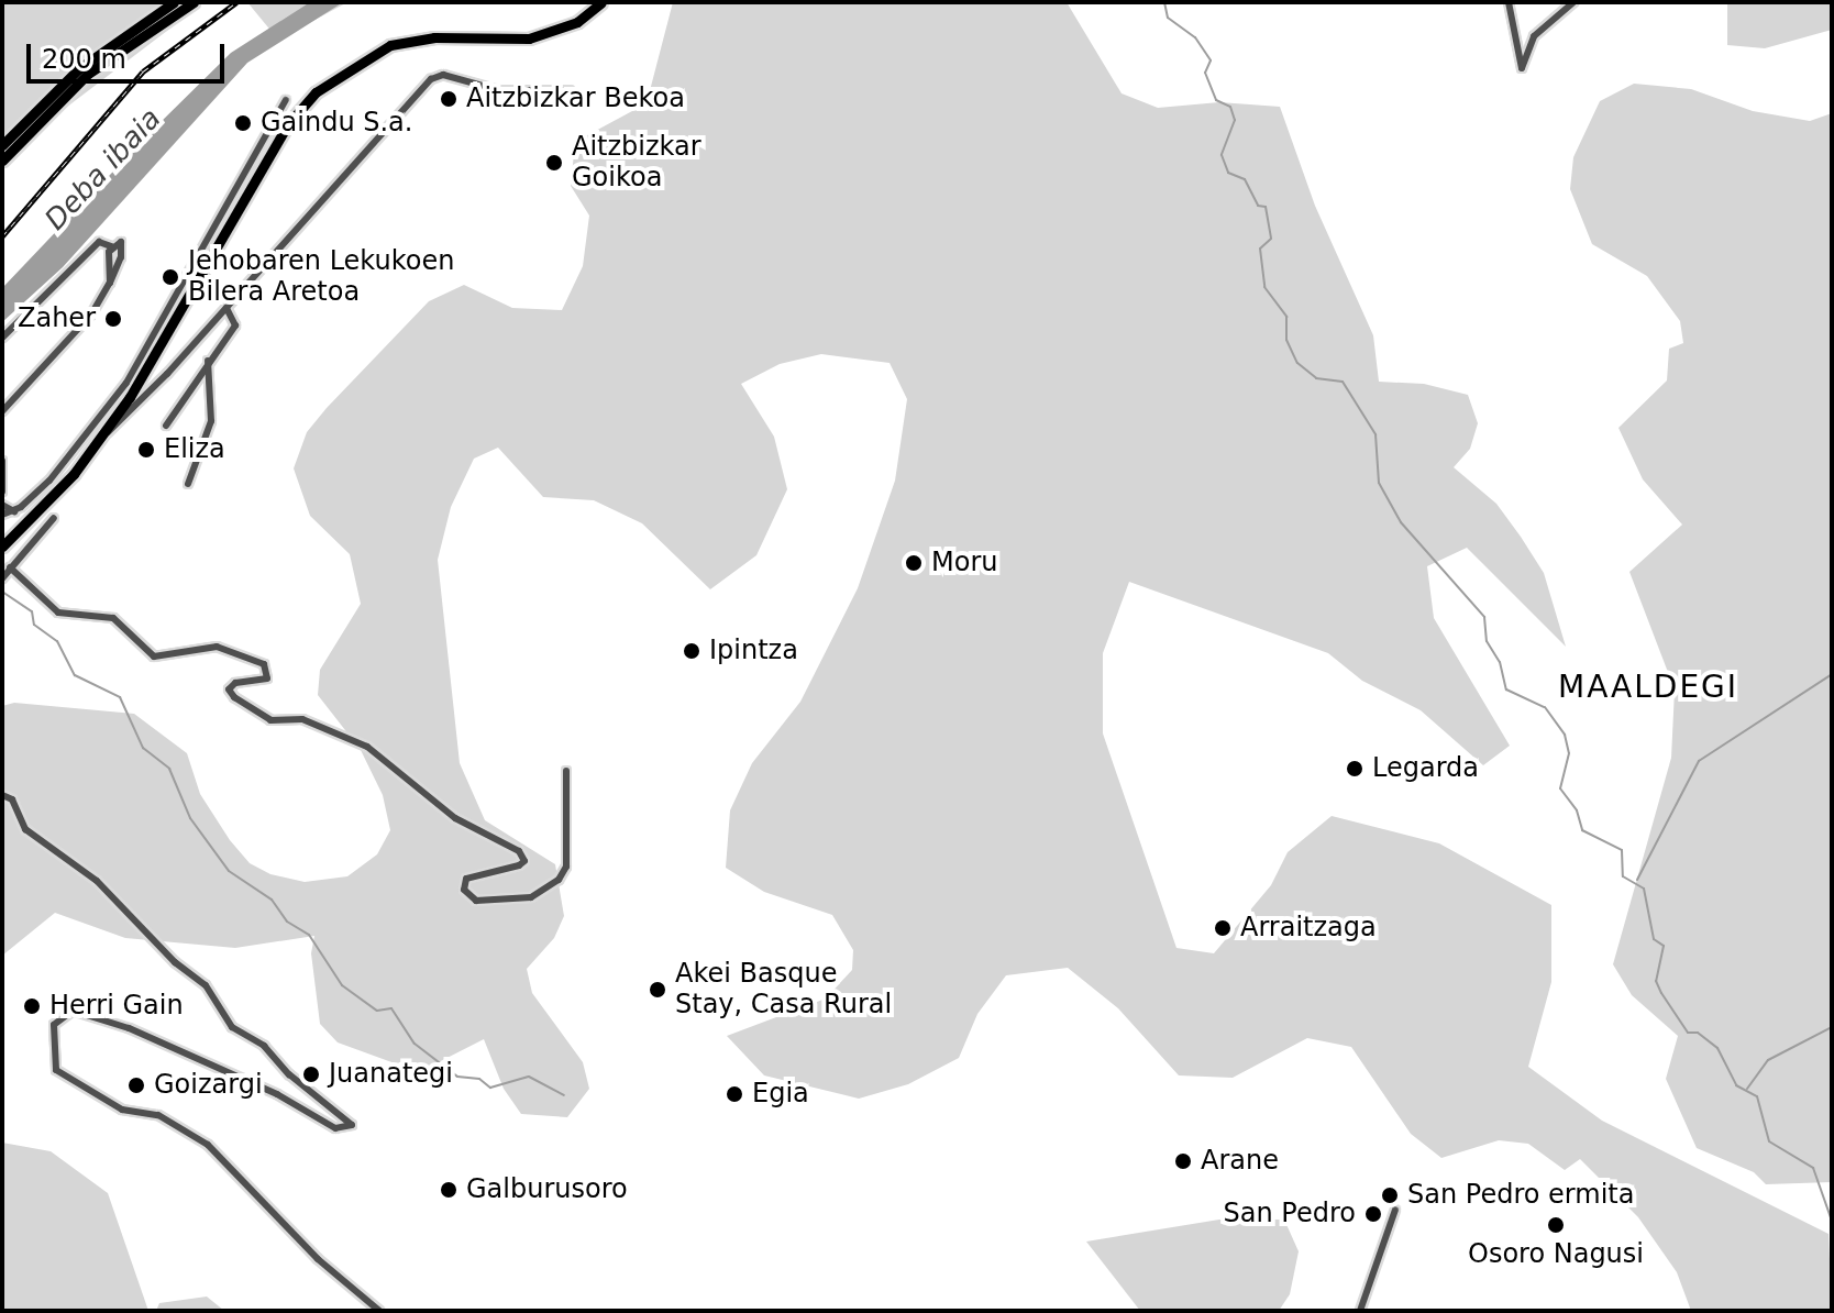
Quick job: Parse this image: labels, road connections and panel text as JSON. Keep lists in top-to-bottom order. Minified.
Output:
{"districts":["MAALDEGI"],"water":["Deba ibaia"],"places":["Aitzbizkar Bekoa","Gaindu S.a.","Aitzbizkar Goikoa","Jehobaren Lekukoen Bilera Aretoa","Zaher","Eliza","Moru","Ipintza","Legarda","Arraitzaga","Akei Basque Stay, Casa Rural","Herri Gain","Juanategi","Goizargi","Egia","Arane","Galburusoro","San Pedro ermita","San Pedro","Osoro Nagusi"],"scale_bar":"200 m"}
